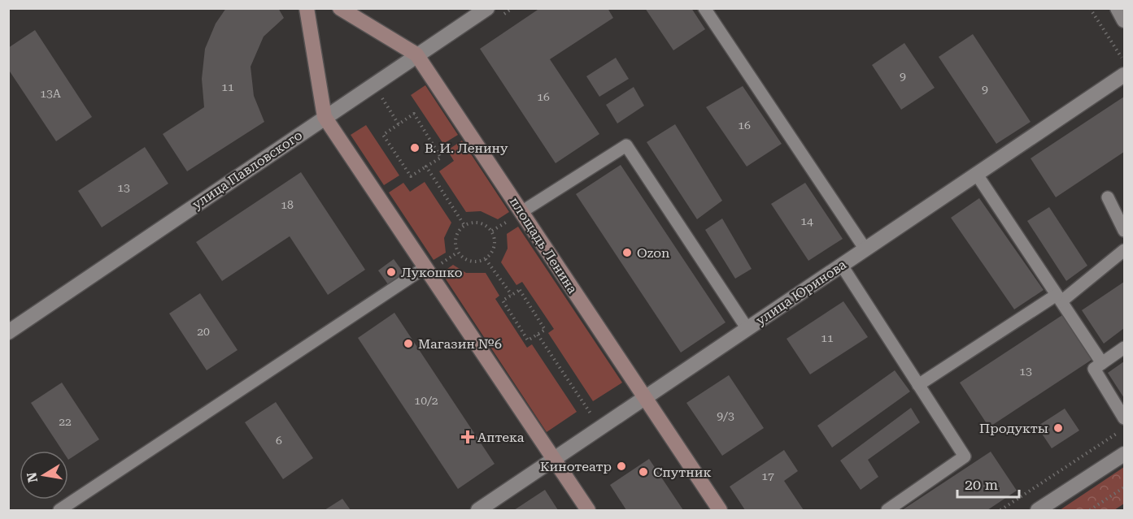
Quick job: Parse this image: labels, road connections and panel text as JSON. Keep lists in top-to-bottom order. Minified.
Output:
{"streets":{"street":["улица Павловского","площадь Ленина","улица Юринова"]},"crossings":[["улица Павловского","площадь Ленина"],["площадь Ленина","улица Юринова"]],"places":{"other":["В. И. Ленину","Ozon","Лукошко","Магазин №6","Продукты","Кинотеатр","Спутник"],"health":["Аптека"]},"house_numbers":["9","11","9","13А","16","16","13","18","14","20","11","13","10/2","9/3","22","6","17"],"scale_bar":"20 m","north":"left"}
